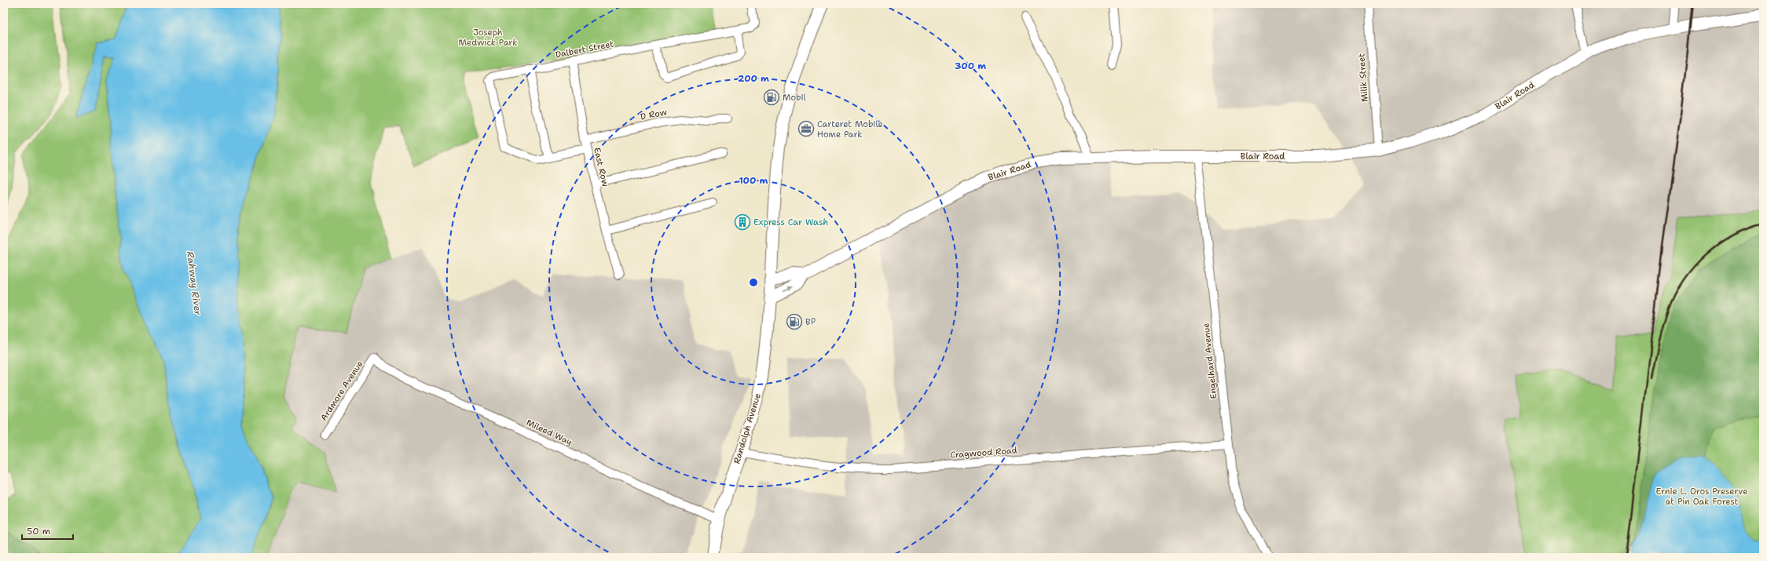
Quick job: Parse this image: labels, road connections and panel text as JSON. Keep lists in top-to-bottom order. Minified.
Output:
{"streets":{"street":["Dalbert Street","Milik Street","Blair Road","D Row","East Row","Engelhard Avenue","Ardmore Avenue","Randolph Avenue","Mileed Way","Cragwood Road"]},"crossings":[["Dalbert Street","East Row"],["Milik Street","Blair Road"],["Blair Road","Engelhard Avenue"],["Blair Road","Randolph Avenue"],["D Row","East Row"],["Engelhard Avenue","Cragwood Road"],["Ardmore Avenue","Mileed Way"],["Randolph Avenue","Mileed Way"],["Randolph Avenue","Cragwood Road"]],"water":["Rahway River"],"parks":["Joseph Medwick Park","Ernie L. Oros Preserve at Pin Oak Forest"],"places":{"fuel station":["Mobil","BP"],"office":["Carteret Mobile Home Park"],"building":["Express Car Wash"]},"scale_bar":"50 m","rings":["300 m","200 m","100 m"]}
